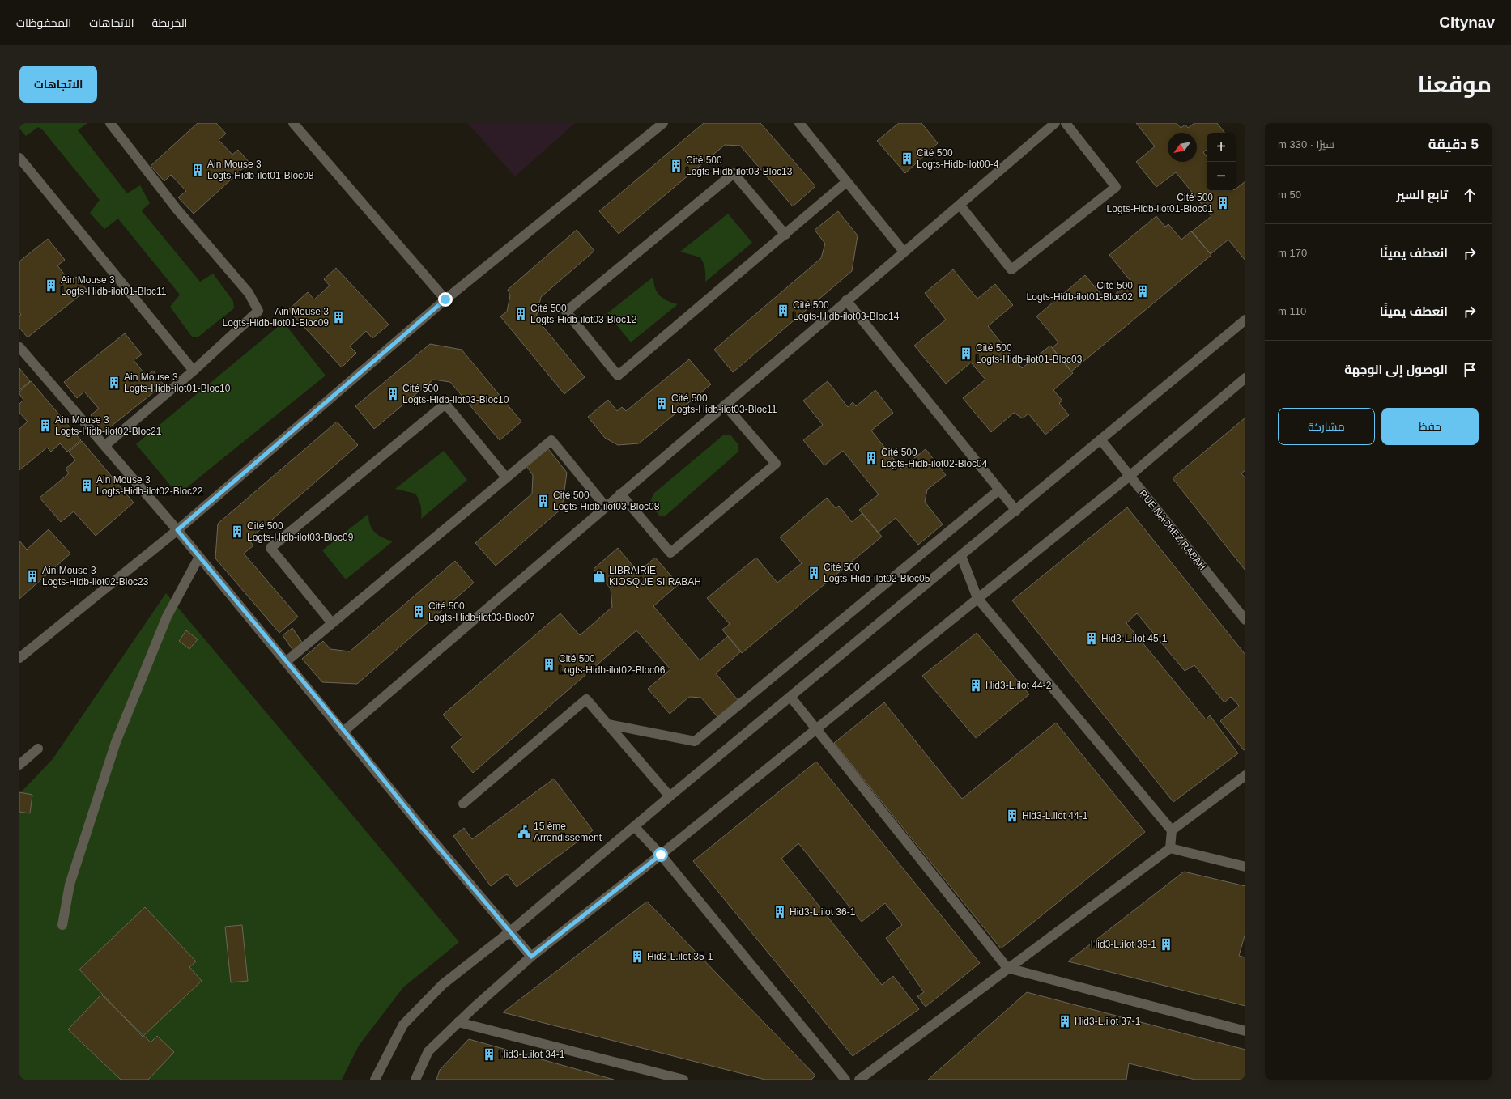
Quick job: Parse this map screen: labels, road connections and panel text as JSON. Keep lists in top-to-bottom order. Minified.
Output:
{"streets":{"street":["RUE NACHEZ RABAH"]},"places":{"building":["Cité 500 Logts-Hidb-ilot00-4","Cité 500 Logts-Hidb-ilot03-Bloc13","Ain Mouse 3 Logts-Hidb-ilot01-Bloc08","Cité 500 Logts-Hidb-ilot01-Bloc01","Ain Mouse 3 Logts-Hidb-ilot01-Bloc11","Cité 500 Logts-Hidb-ilot01-Bloc02","Cité 500 Logts-Hidb-ilot03-Bloc14","Cité 500 Logts-Hidb-ilot03-Bloc12","Ain Mouse 3 Logts-Hidb-ilot01-Bloc09","Cité 500 Logts-Hidb-ilot01-Bloc03","Ain Mouse 3 Logts-Hidb-ilot01-Bloc10","Cité 500 Logts-Hidb-ilot03-Bloc10","Cité 500 Logts-Hidb-ilot03-Bloc11","Ain Mouse 3 Logts-Hidb-ilot02-Bloc21","Cité 500 Logts-Hidb-ilot02-Bloc04","Ain Mouse 3 Logts-Hidb-ilot02-Bloc22","Cité 500 Logts-Hidb-ilot03-Bloc08","Cité 500 Logts-Hidb-ilot03-Bloc09","Cité 500 Logts-Hidb-ilot02-Bloc05","Ain Mouse 3 Logts-Hidb-ilot02-Bloc23","Cité 500 Logts-Hidb-ilot03-Bloc07","Hid3-L.ilot 45-1","Cité 500 Logts-Hidb-ilot02-Bloc06","Hid3-L.ilot 44-2","Hid3-L.ilot 44-1","Hid3-L.ilot 36-1","Hid3-L.ilot 39-1","Hid3-L.ilot 35-1","Hid3-L.ilot 37-1","Hid3-L.ilot 34-1"],"shop":["LIBRAIRIE KIOSQUE SI RABAH"],"public building":["15 ème Arrondissement"]},"north":"bottom left","page":{"header":"Citynav","nav":["الخريطة","الاتجاهات","المحفوظات"],"title":"موقعنا","buttons":["الاتجاهات",["حفظ","مشاركة"]],"heading":["5 دقيقة","سيرًا · 330 m"],"map_buttons":["+","−"],"list":[["تابع السير","50 m"],["انعطف يمينًا","170 m"],["انعطف يمينًا","110 m"],"الوصول إلى الوجهة"]}}
